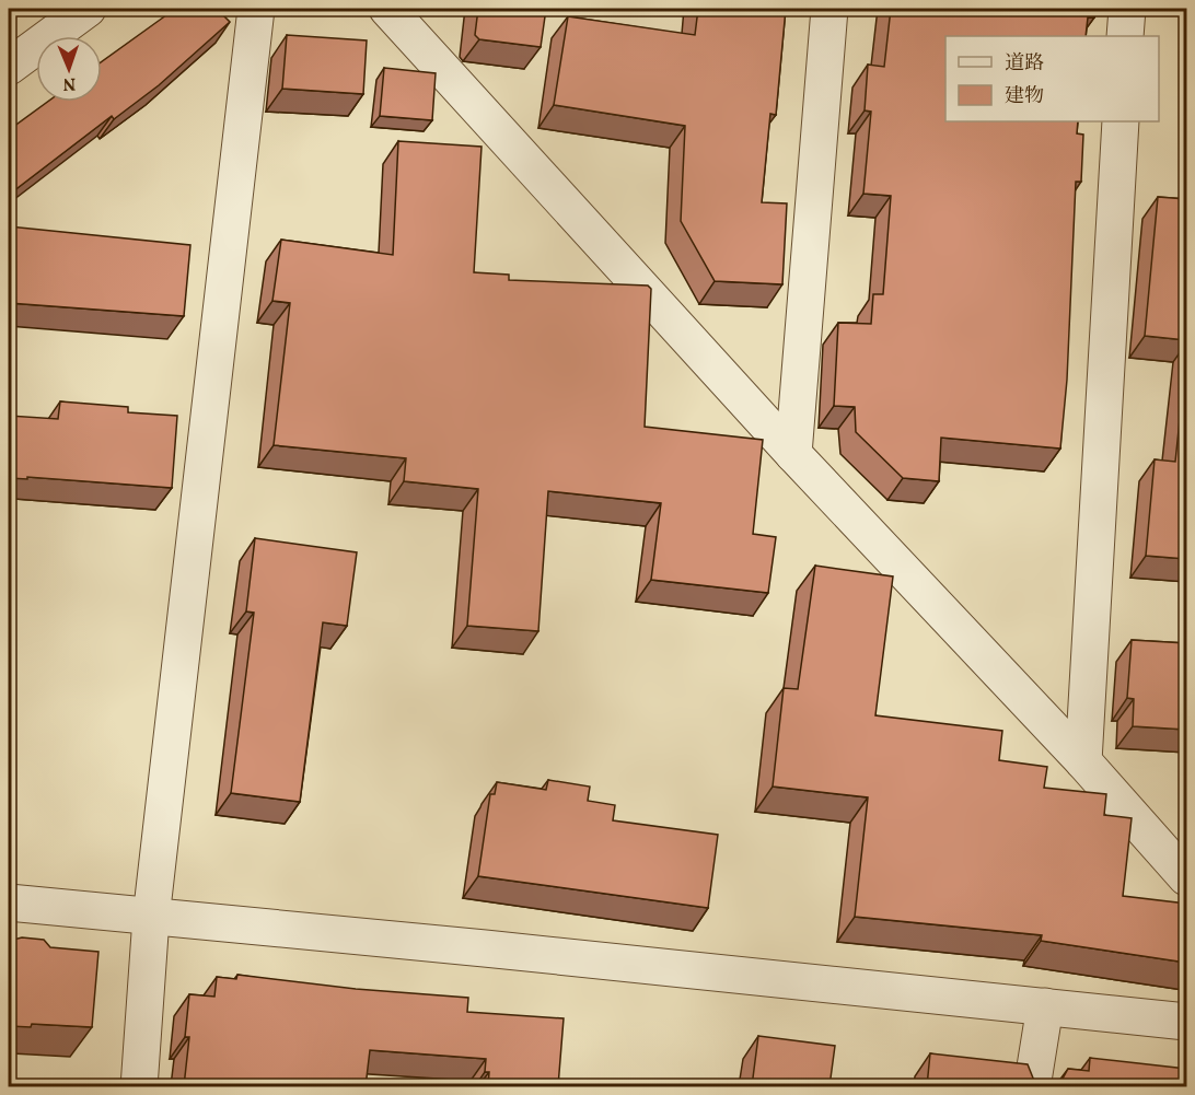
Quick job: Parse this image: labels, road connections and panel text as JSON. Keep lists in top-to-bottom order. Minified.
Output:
{"legend":["道路","建物"],"north":"bottom"}
